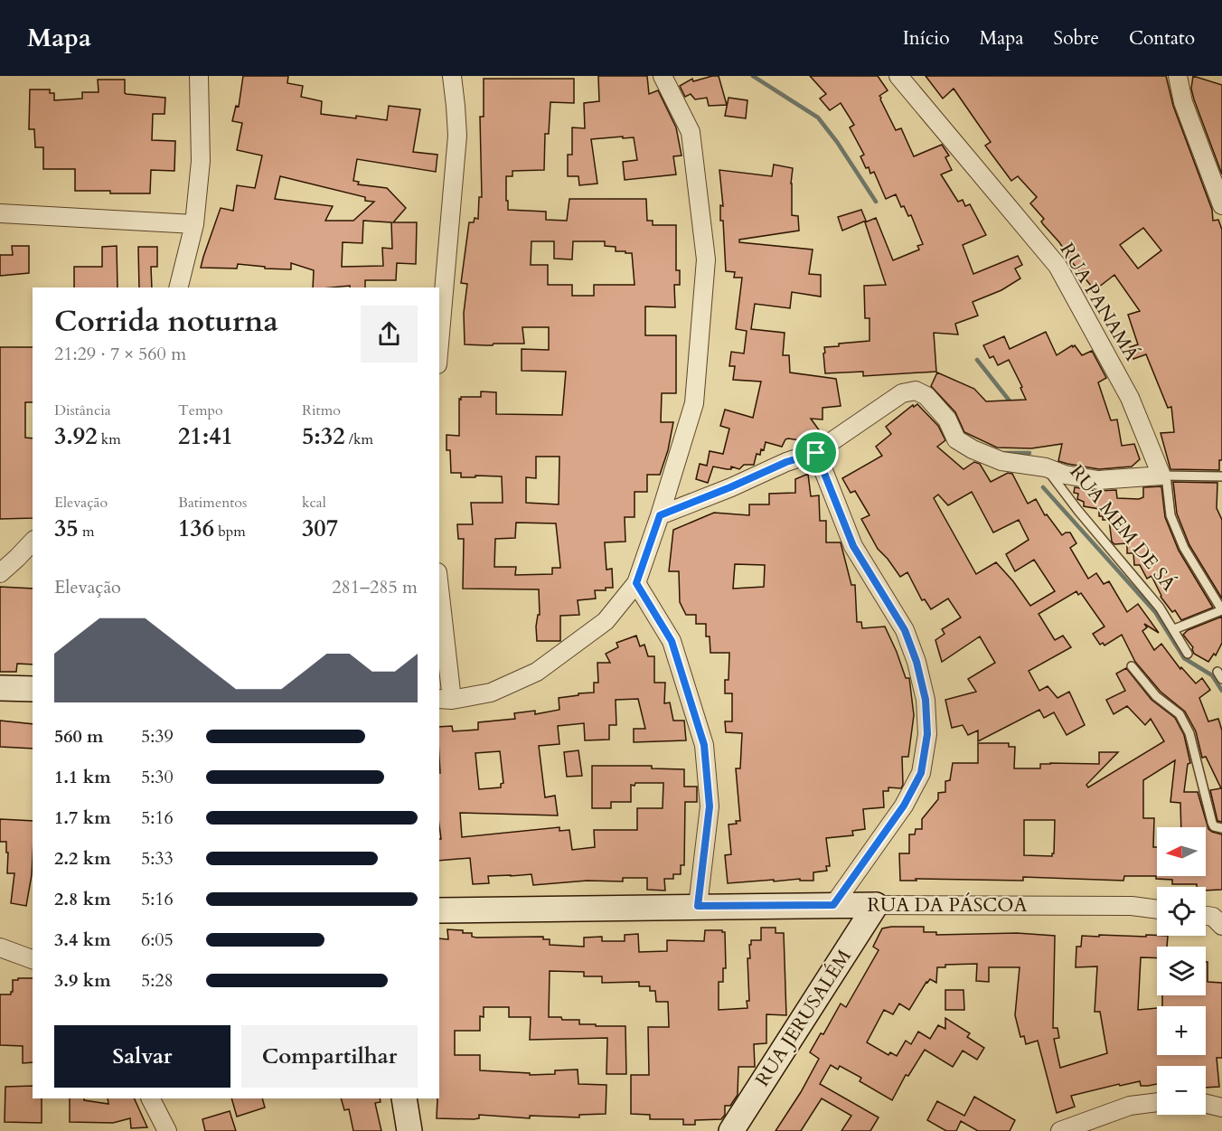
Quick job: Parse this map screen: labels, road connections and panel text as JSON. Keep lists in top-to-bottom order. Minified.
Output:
{"streets":{"street":["RUA PANAMÁ","RUA MEM DE SÁ","RUA DA PÁSCOA","RUA JERUSALÉM"]},"crossings":[["RUA DA PÁSCOA","RUA JERUSALÉM"]],"north":"left","page":{"header":"Mapa","nav":["Início","Mapa","Sobre","Contato"],"heading":["Corrida noturna","21:29 · 7 × 560 m"],"stats":[["Distância","3.92 km"],["Tempo","21:41"],["Ritmo","5:32 /km"],["Elevação","35 m"],["Batimentos","136 bpm"],["kcal","307"]],"chart":["Elevação","281–285 m"],"list":[{"name":"560 m","note":"5:39"},{"name":"1.1 km","note":"5:30"},{"name":"1.7 km","note":"5:16"},{"name":"2.2 km","note":"5:33"},{"name":"2.8 km","note":"5:16"},{"name":"3.4 km","note":"6:05"},{"name":"3.9 km","note":"5:28"}],"map_buttons":["+","−"],"buttons":["Salvar","Compartilhar"]}}
